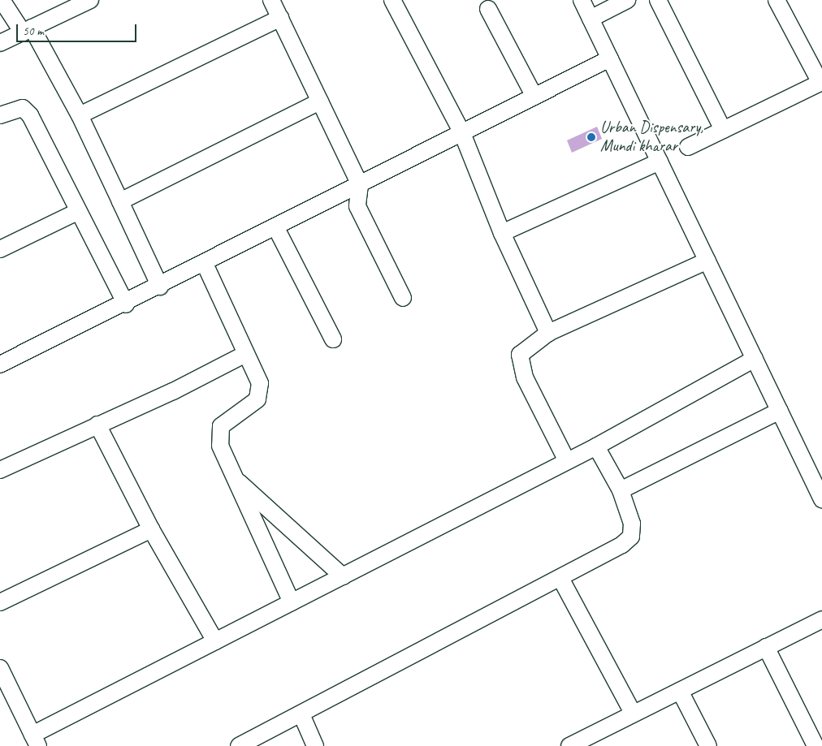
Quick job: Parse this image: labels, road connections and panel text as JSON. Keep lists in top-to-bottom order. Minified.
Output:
{"places":["Urban Dispensary, Mundi kharar"],"scale_bar":"50 m"}
